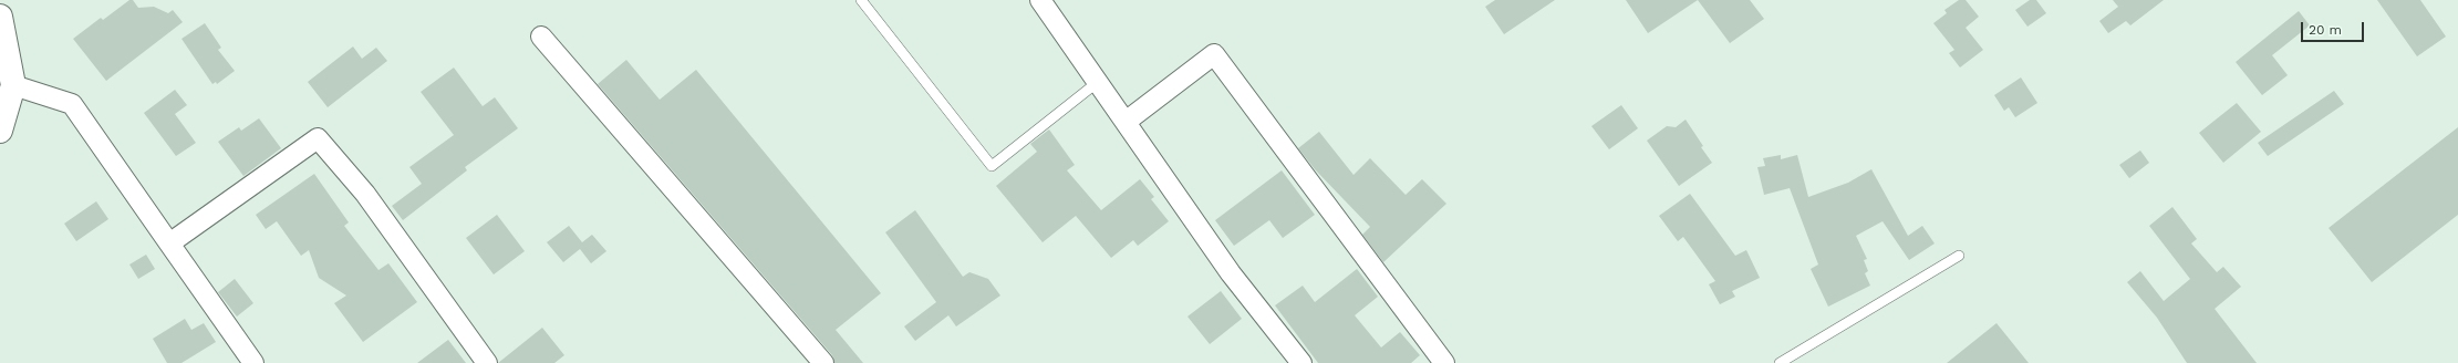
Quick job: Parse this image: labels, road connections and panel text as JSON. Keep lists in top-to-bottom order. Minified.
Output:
{"scale_bar":"20 m"}
